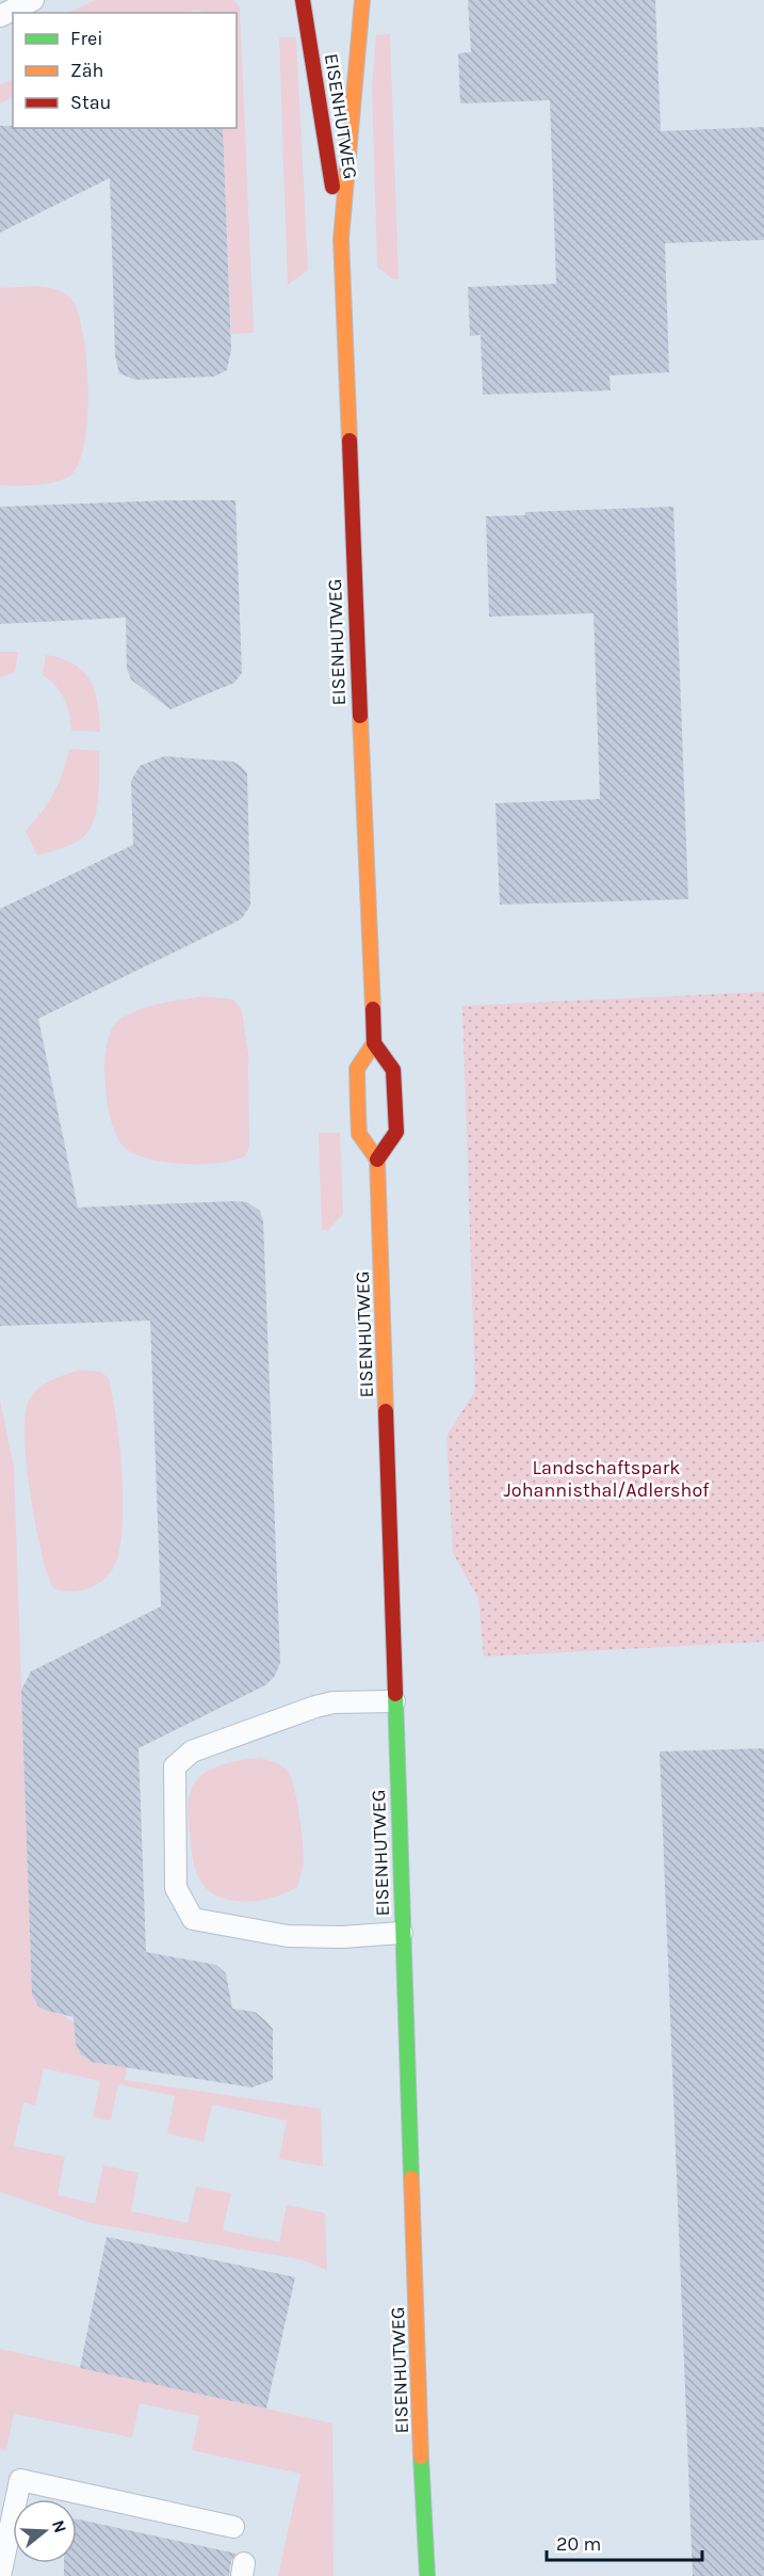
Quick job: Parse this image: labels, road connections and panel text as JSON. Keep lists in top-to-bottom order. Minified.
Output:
{"streets":{"street":["EISENHUTWEG"]},"parks":["Landschaftspark Johannisthal/Adlershof"],"legend":["Frei","Zäh","Stau"],"scale_bar":"20 m","north":"right"}
